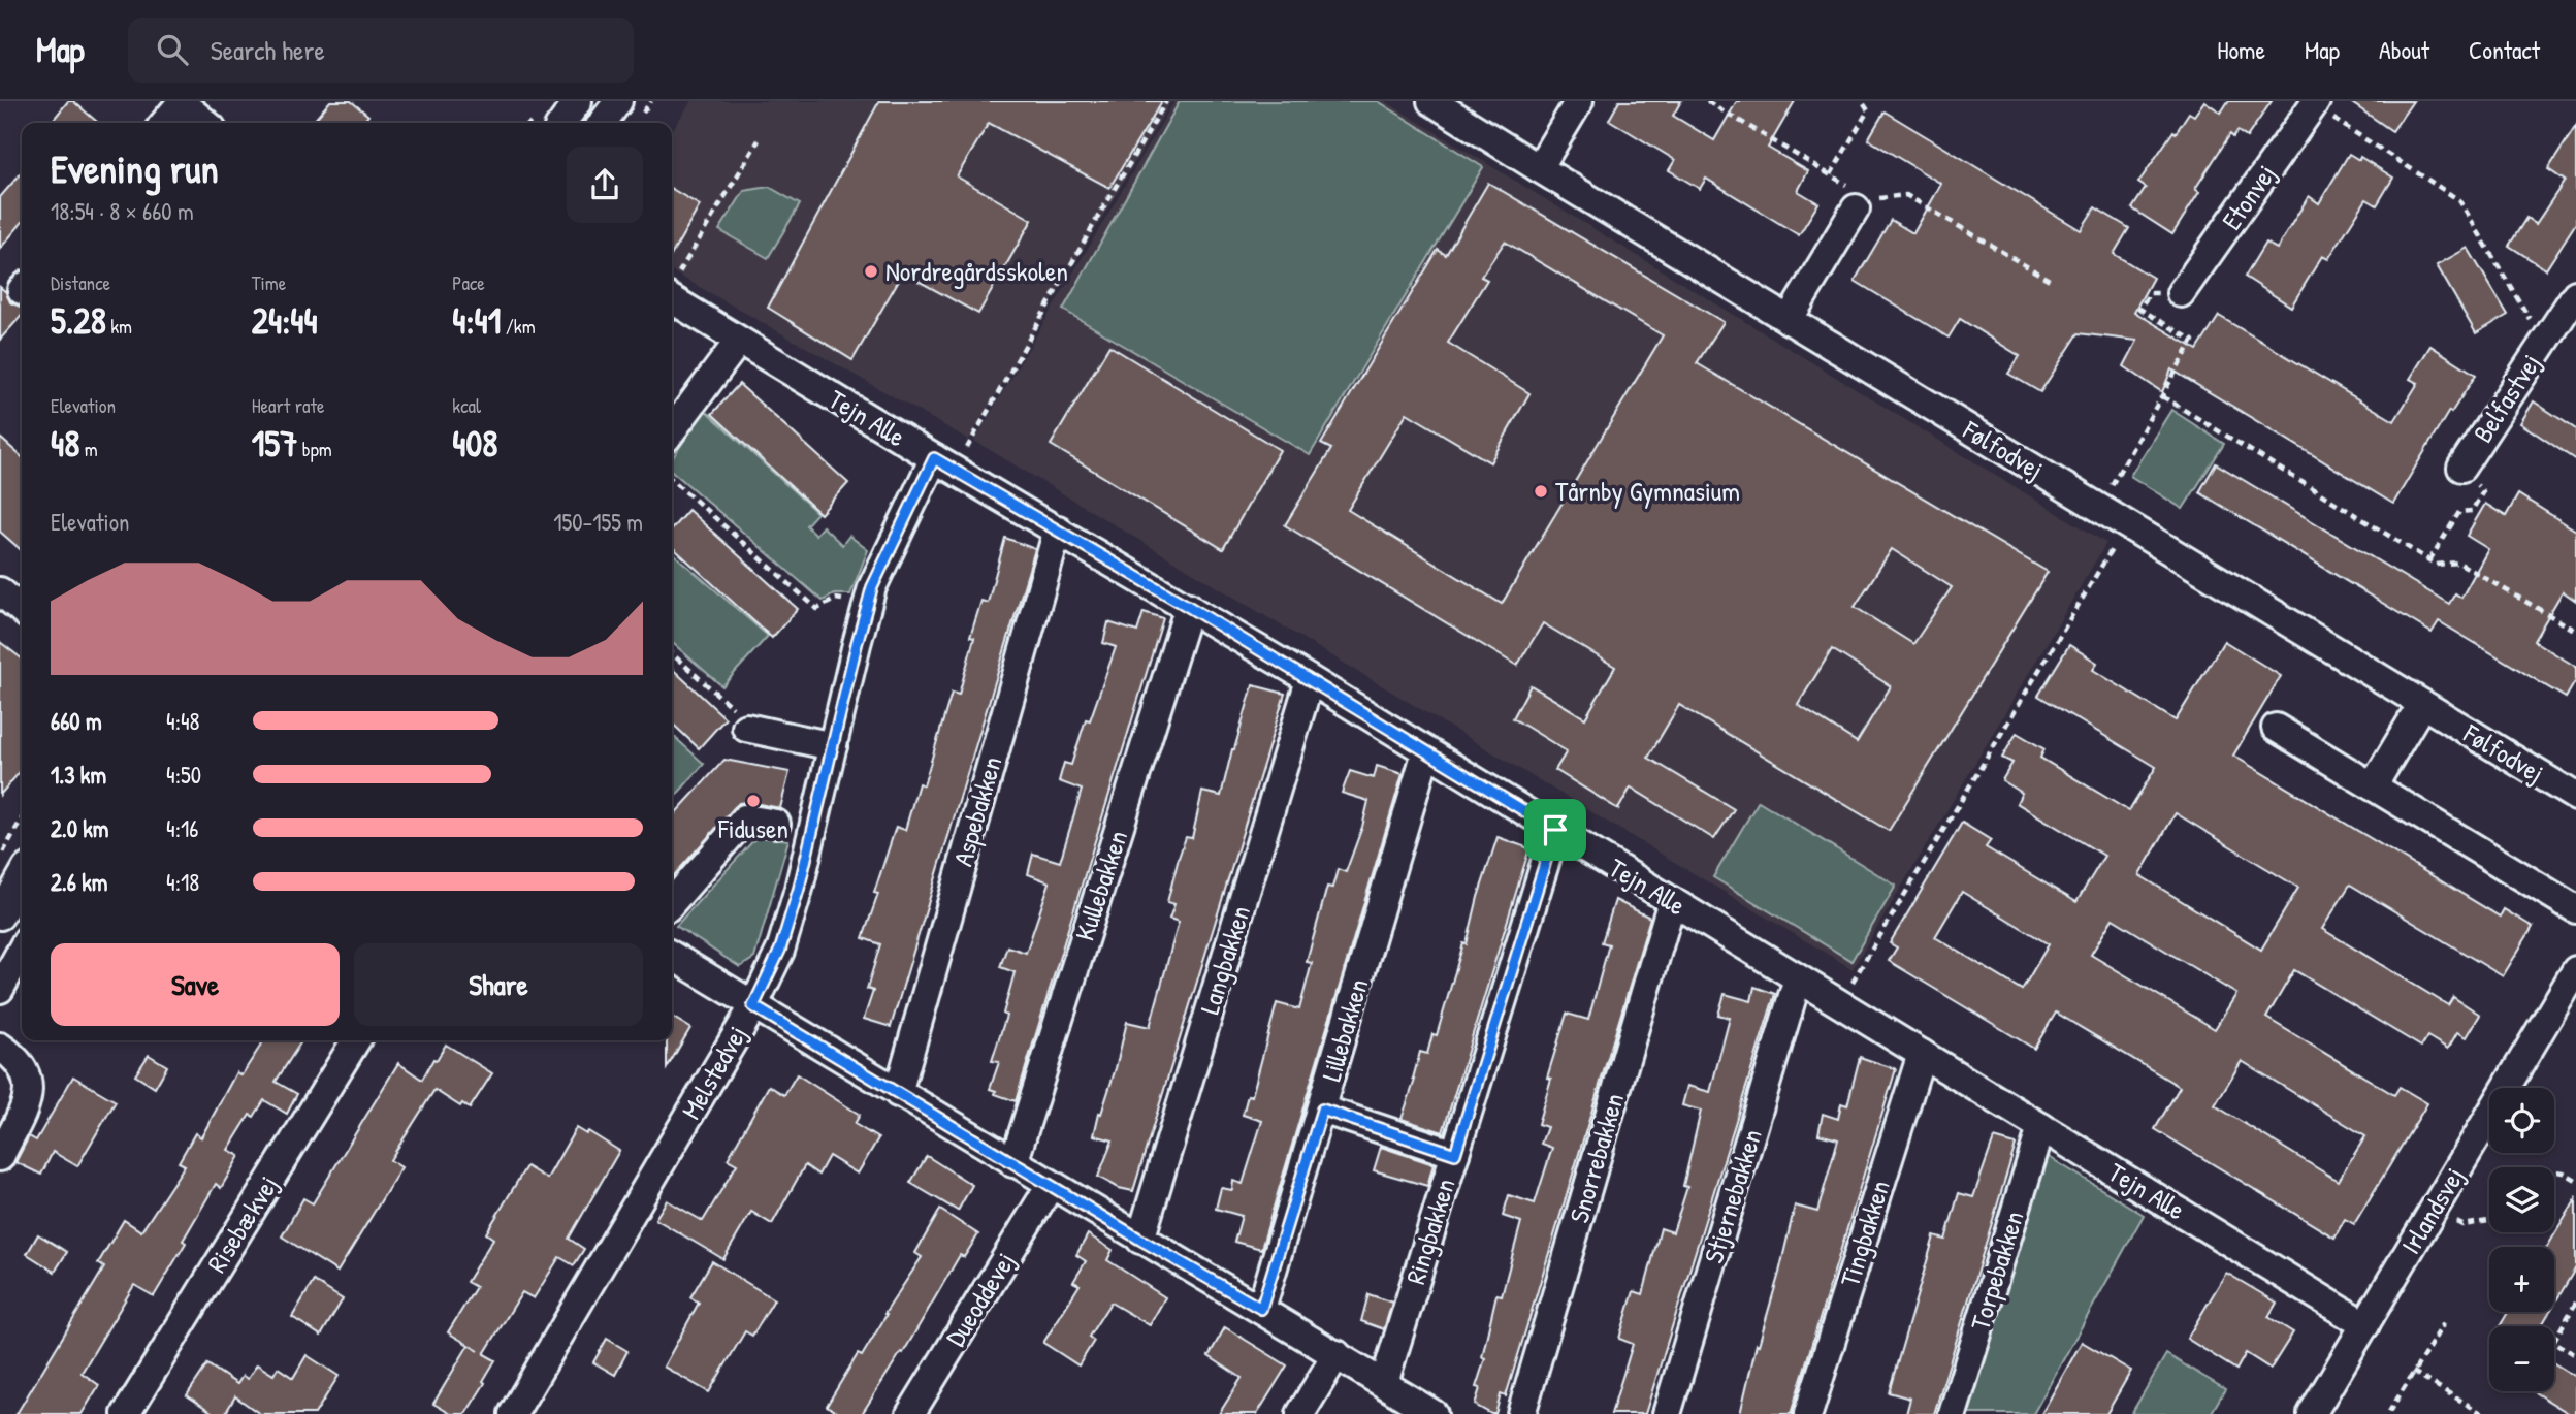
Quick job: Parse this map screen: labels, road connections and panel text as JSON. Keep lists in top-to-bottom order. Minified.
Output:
{"streets":{"street":["Etonvej","Belfastvej","Tejn Alle","Følfodvej","Aspebakken","Kullebakken","Langbakken","Lillebakken","Melstedvej","Snorrebakken","Stjernebakken","Irlandsvej","Risebækvej","Ringbakken","Tingbakken","Torpebakken","Dueoddevej"]},"crossings":[["Tejn Alle","Aspebakken"],["Tejn Alle","Kullebakken"],["Tejn Alle","Langbakken"],["Tejn Alle","Lillebakken"],["Tejn Alle","Melstedvej"],["Tejn Alle","Snorrebakken"],["Tejn Alle","Stjernebakken"],["Tejn Alle","Irlandsvej"],["Tejn Alle","Ringbakken"],["Tejn Alle","Tingbakken"],["Tejn Alle","Torpebakken"]],"places":["Nordregårdsskolen","Tårnby Gymnasium","Fidusen"],"page":{"header":"Map","search":"Search here","nav":["Home","Map","About","Contact"],"heading":["Evening run","18:54 · 8 × 660 m"],"stats":[["Distance","5.28 km"],["Time","24:44"],["Pace","4:41 /km"],["Elevation","48 m"],["Heart rate","157 bpm"],["kcal","408"]],"chart":["Elevation","150–155 m"],"list":[{"name":"660 m","note":"4:48"},{"name":"1.3 km","note":"4:50"},{"name":"2.0 km","note":"4:16"},{"name":"2.6 km","note":"4:18"}],"buttons":["Save","Share"],"map_buttons":["+","−"]}}
